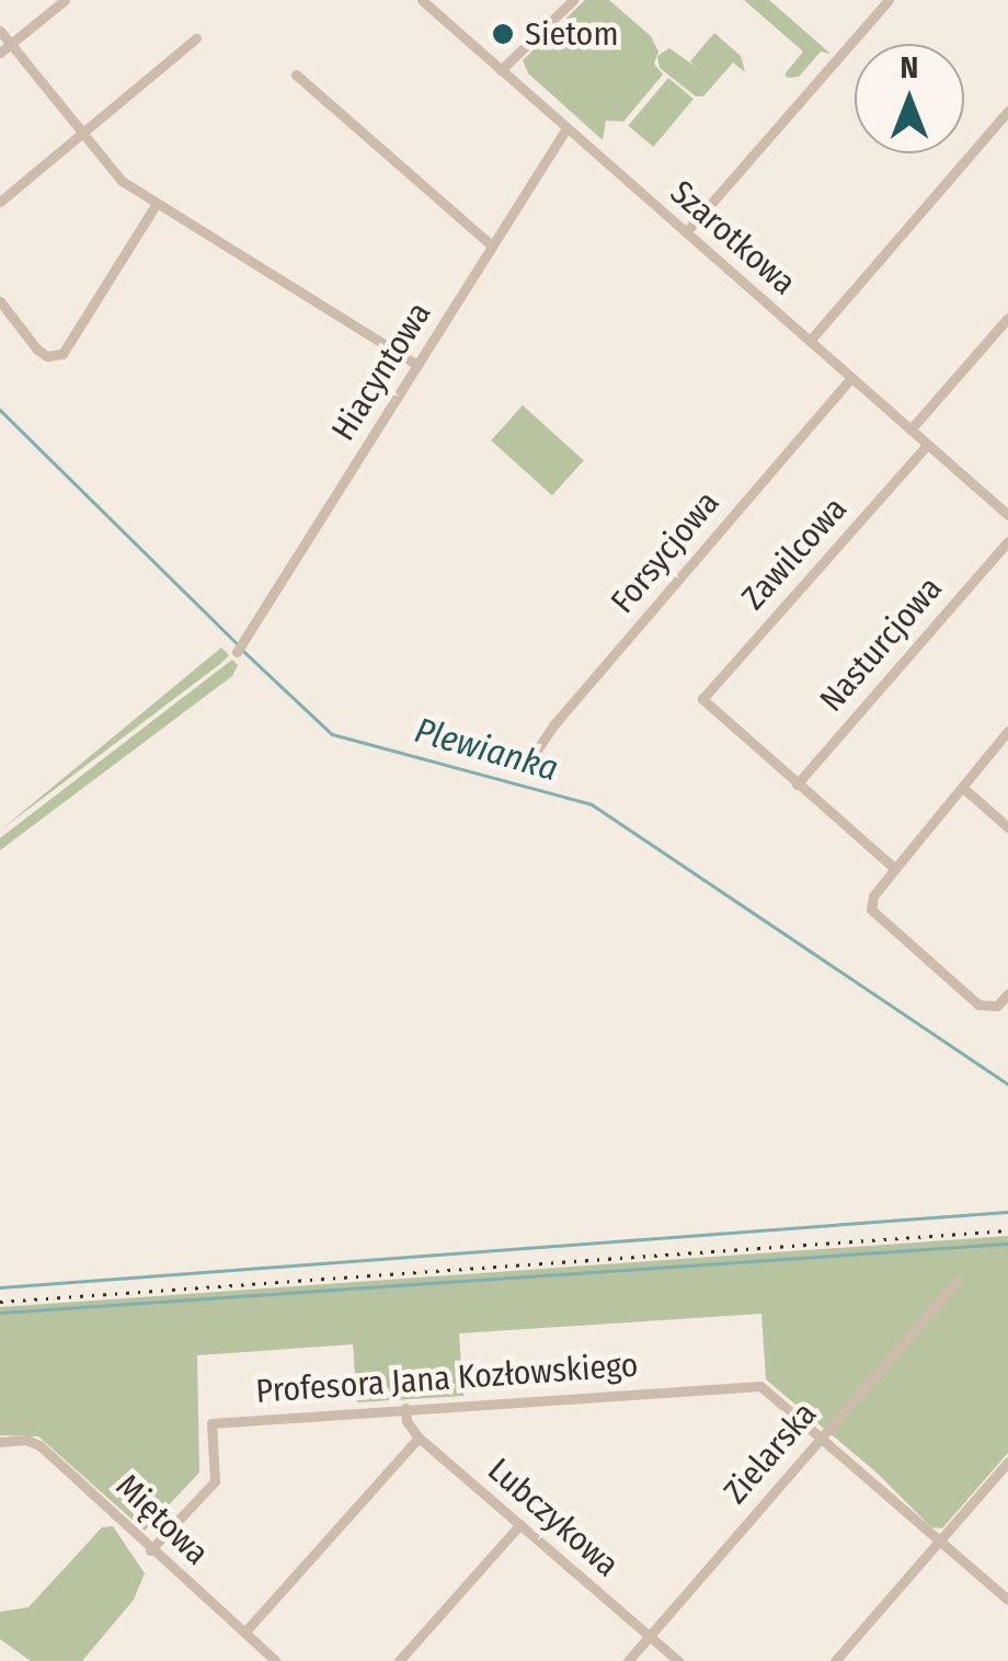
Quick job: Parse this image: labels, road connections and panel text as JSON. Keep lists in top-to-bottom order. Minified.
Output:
{"streets":{"street":["Szarotkowa","Hiacyntowa","Forsycjowa","Zawilcowa","Nasturcjowa","Profesora Jana Kozłowskiego","Zielarska","Lubczykowa","Miętowa"]},"crossings":[["Szarotkowa","Hiacyntowa"],["Szarotkowa","Forsycjowa"],["Szarotkowa","Zawilcowa"],["Zawilcowa","Nasturcjowa"],["Profesora Jana Kozłowskiego","Zielarska"],["Profesora Jana Kozłowskiego","Lubczykowa"],["Profesora Jana Kozłowskiego","Miętowa"],["Zielarska","Lubczykowa"]],"water":["Plewianka"],"places":["Sietom"],"north":"top"}
